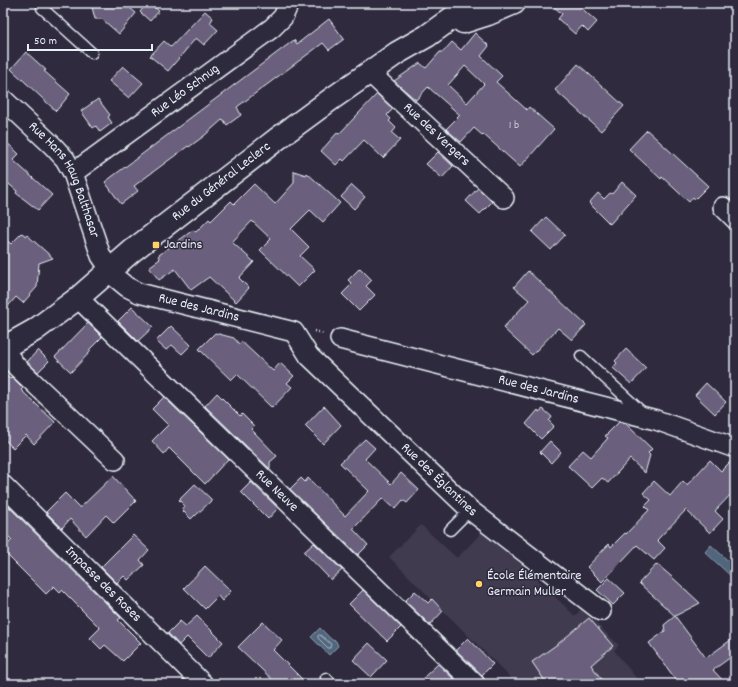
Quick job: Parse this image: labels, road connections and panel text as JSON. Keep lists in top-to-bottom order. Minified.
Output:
{"streets":{"main road":["Rue du Général Leclerc"],"street":["Rue Léo Schnug","Rue des Vergers","Rue Hans Haug Balthasar","Rue des Jardins","Rue des Églantines","Rue Neuve","Impasse des Roses"]},"crossings":[["Rue Léo Schnug","Rue Hans Haug Balthasar"],["Rue des Vergers","Rue du Général Leclerc"],["Rue Hans Haug Balthasar","Rue du Général Leclerc"],["Rue Hans Haug Balthasar","Rue des Jardins"],["Rue du Général Leclerc","Rue des Jardins"],["Rue du Général Leclerc","Rue Neuve"],["Rue des Jardins","Rue des Églantines"]],"places":{"transit":["Jardins"],"other":["École Élémentaire Germain Muller"]},"house_numbers":["1 b"],"scale_bar":"50 m"}
